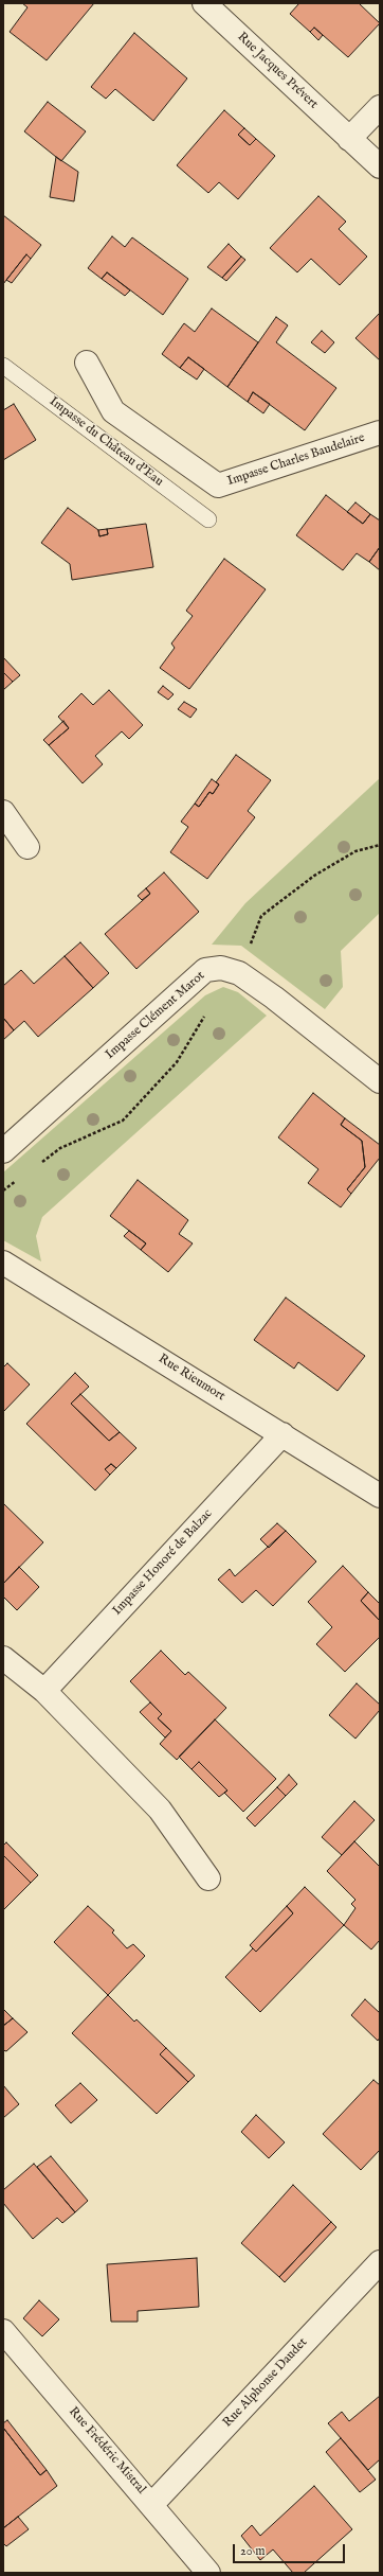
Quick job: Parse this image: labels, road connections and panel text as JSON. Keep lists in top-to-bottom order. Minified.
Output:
{"streets":{"street":["Rue Jacques Prévert","Impasse Charles Baudelaire","Impasse Clément Marot","Rue Rieumort","Impasse Honoré de Balzac","Rue Alphonse Daudet","Rue Frédéric Mistral"],"lane":["Impasse du Château d'Eau"]},"crossings":[["Rue Rieumort","Impasse Honoré de Balzac"],["Rue Alphonse Daudet","Rue Frédéric Mistral"]],"scale_bar":"20 m"}
